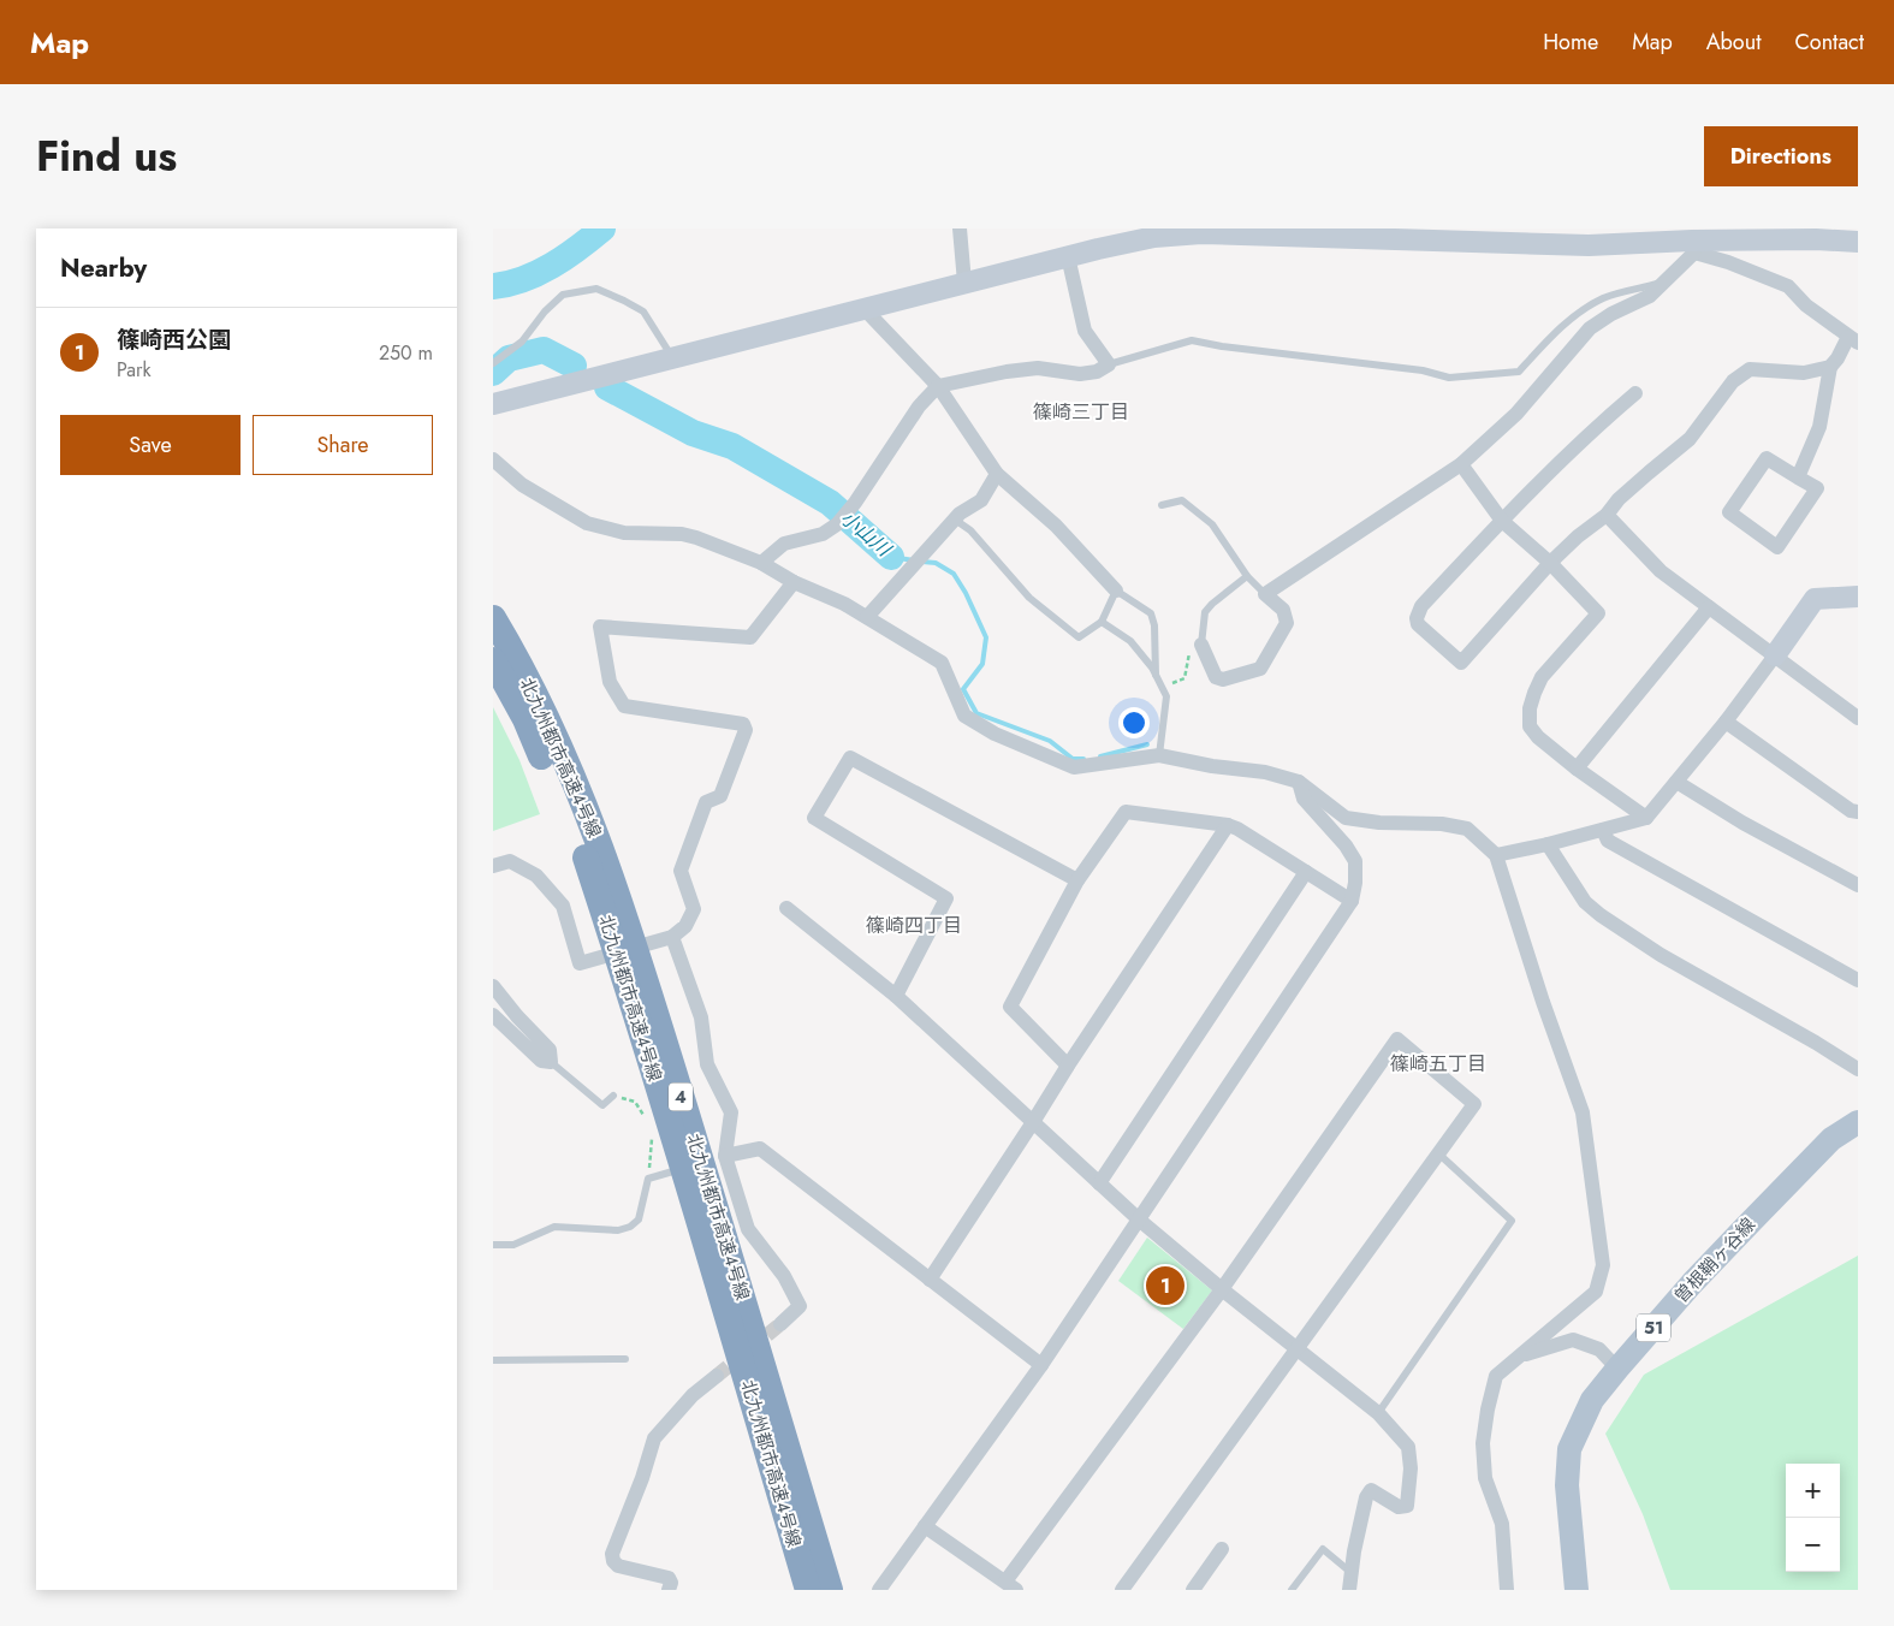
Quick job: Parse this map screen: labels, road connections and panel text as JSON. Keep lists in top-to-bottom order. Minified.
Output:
{"streets":{"highway":["北九州都市高速４号線","北九州都市高速4号線","4"],"main road":["曽根鞘ヶ谷線","51"]},"districts":["篠崎三丁目","篠崎四丁目","篠崎五丁目"],"water":["小山川"],"page":{"header":"Map","nav":["Home","Map","About","Contact"],"title":"Find us","buttons":["Directions",["Save","Share"]],"heading":"Nearby","list":[{"mark":"1","name":"篠崎西公園","note":"Park","value":"250 m"}],"pins":"1","map_buttons":["+","−"]}}
